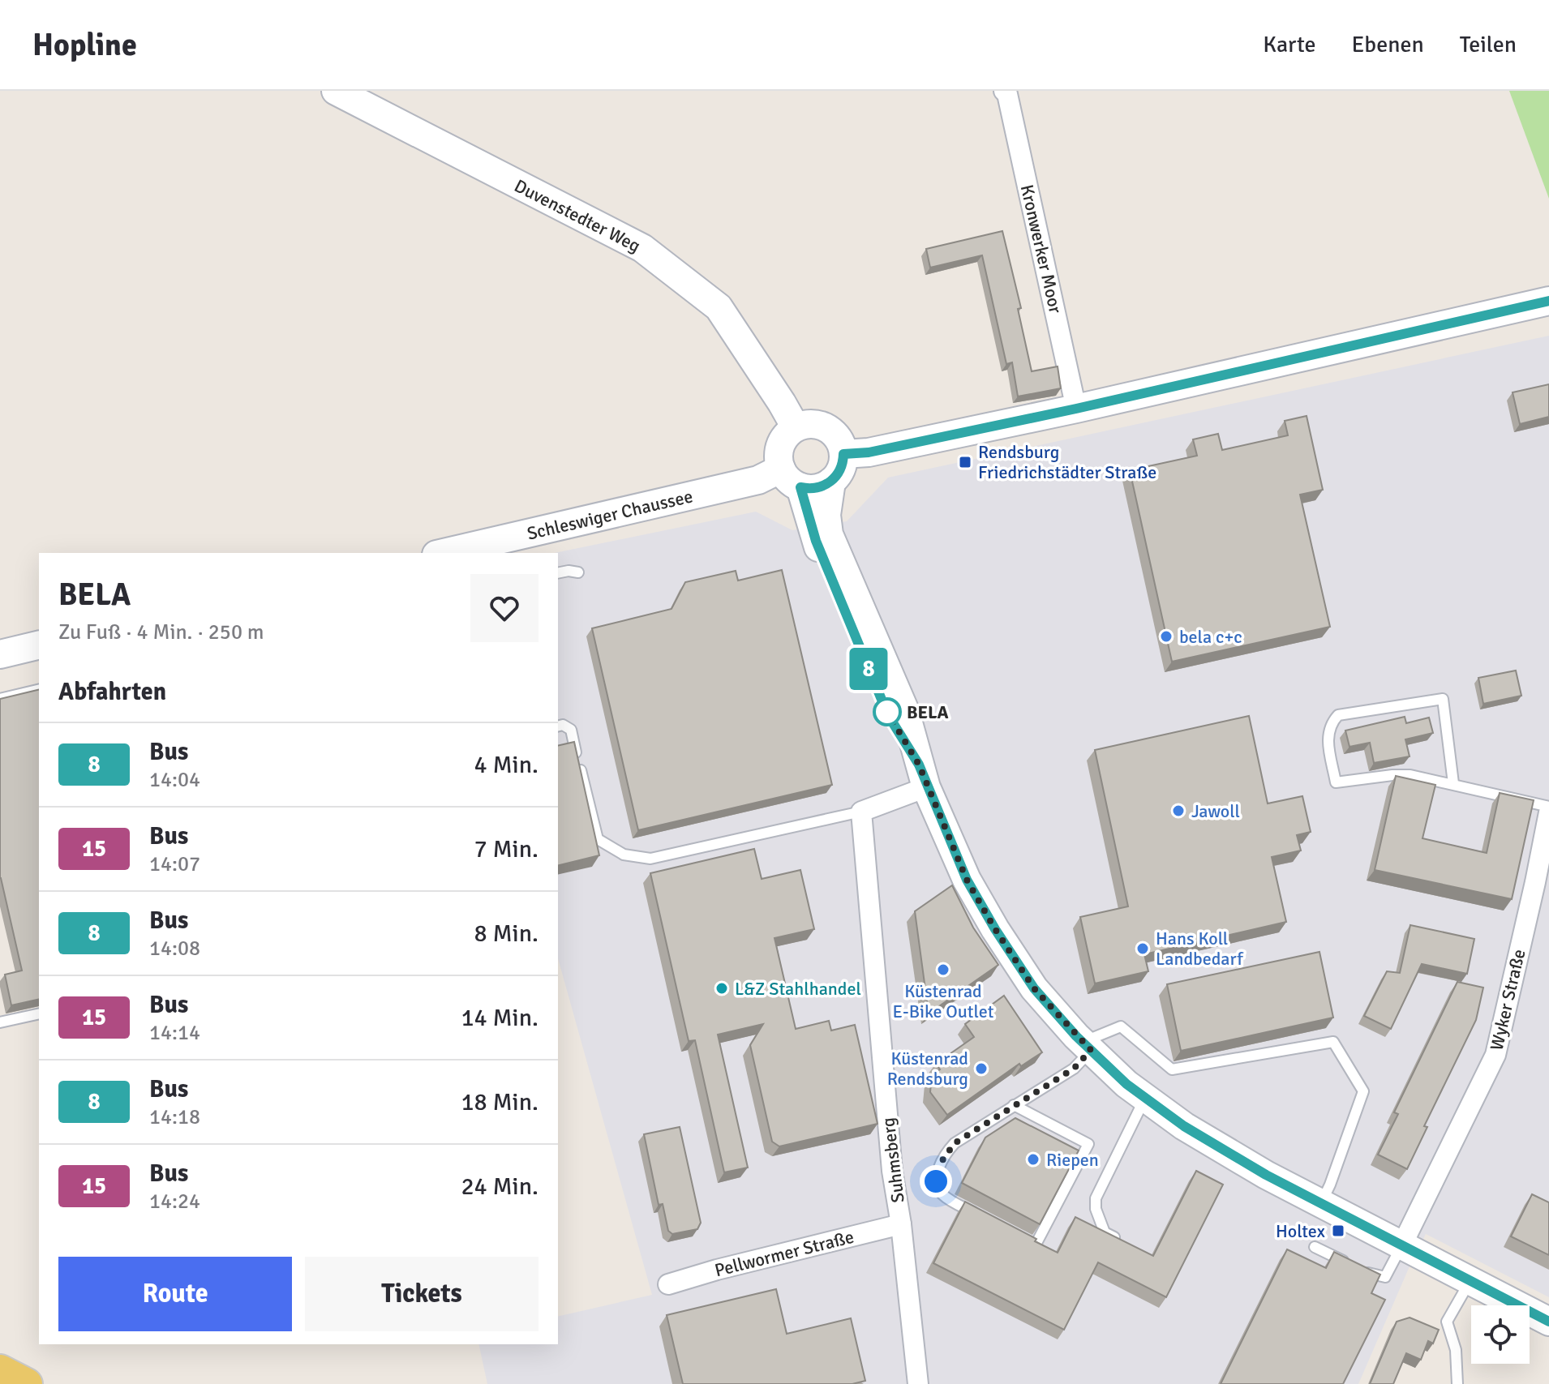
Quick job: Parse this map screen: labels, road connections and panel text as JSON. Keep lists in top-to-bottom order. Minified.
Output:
{"streets":{"street":["Duvenstedter Weg","Kronwerker Moor","Schleswiger Chaussee","Wyker Straße","Suhmsberg","Pellwormer Straße"]},"crossings":[["Duvenstedter Weg","Schleswiger Chaussee"],["Suhmsberg","Pellwormer Straße"]],"places":{"transit":["Rendsburg Friedrichstädter Straße","Holtex"],"other":["bela c+c","BELA","Jawoll","Hans Koll Landbedarf","Küstenrad E-Bike Outlet","L&Z Stahlhandel","Küstenrad Rendsburg","Riepen"]},"lines":["bus line 8"],"page":{"header":"Hopline","nav":["Karte","Ebenen","Teilen"],"on_map":"8","heading":[["BELA","Zu Fuß · 4 Min. · 250 m"],"Abfahrten"],"list":[{"mark":"8","name":"Bus","note":"14:04","value":"4 Min."},{"mark":"15","name":"Bus","note":"14:07","value":"7 Min."},{"mark":"8","name":"Bus","note":"14:08","value":"8 Min."},{"mark":"15","name":"Bus","note":"14:14","value":"14 Min."},{"mark":"8","name":"Bus","note":"14:18","value":"18 Min."},{"mark":"15","name":"Bus","note":"14:24","value":"24 Min."}],"buttons":["Route","Tickets"]}}
